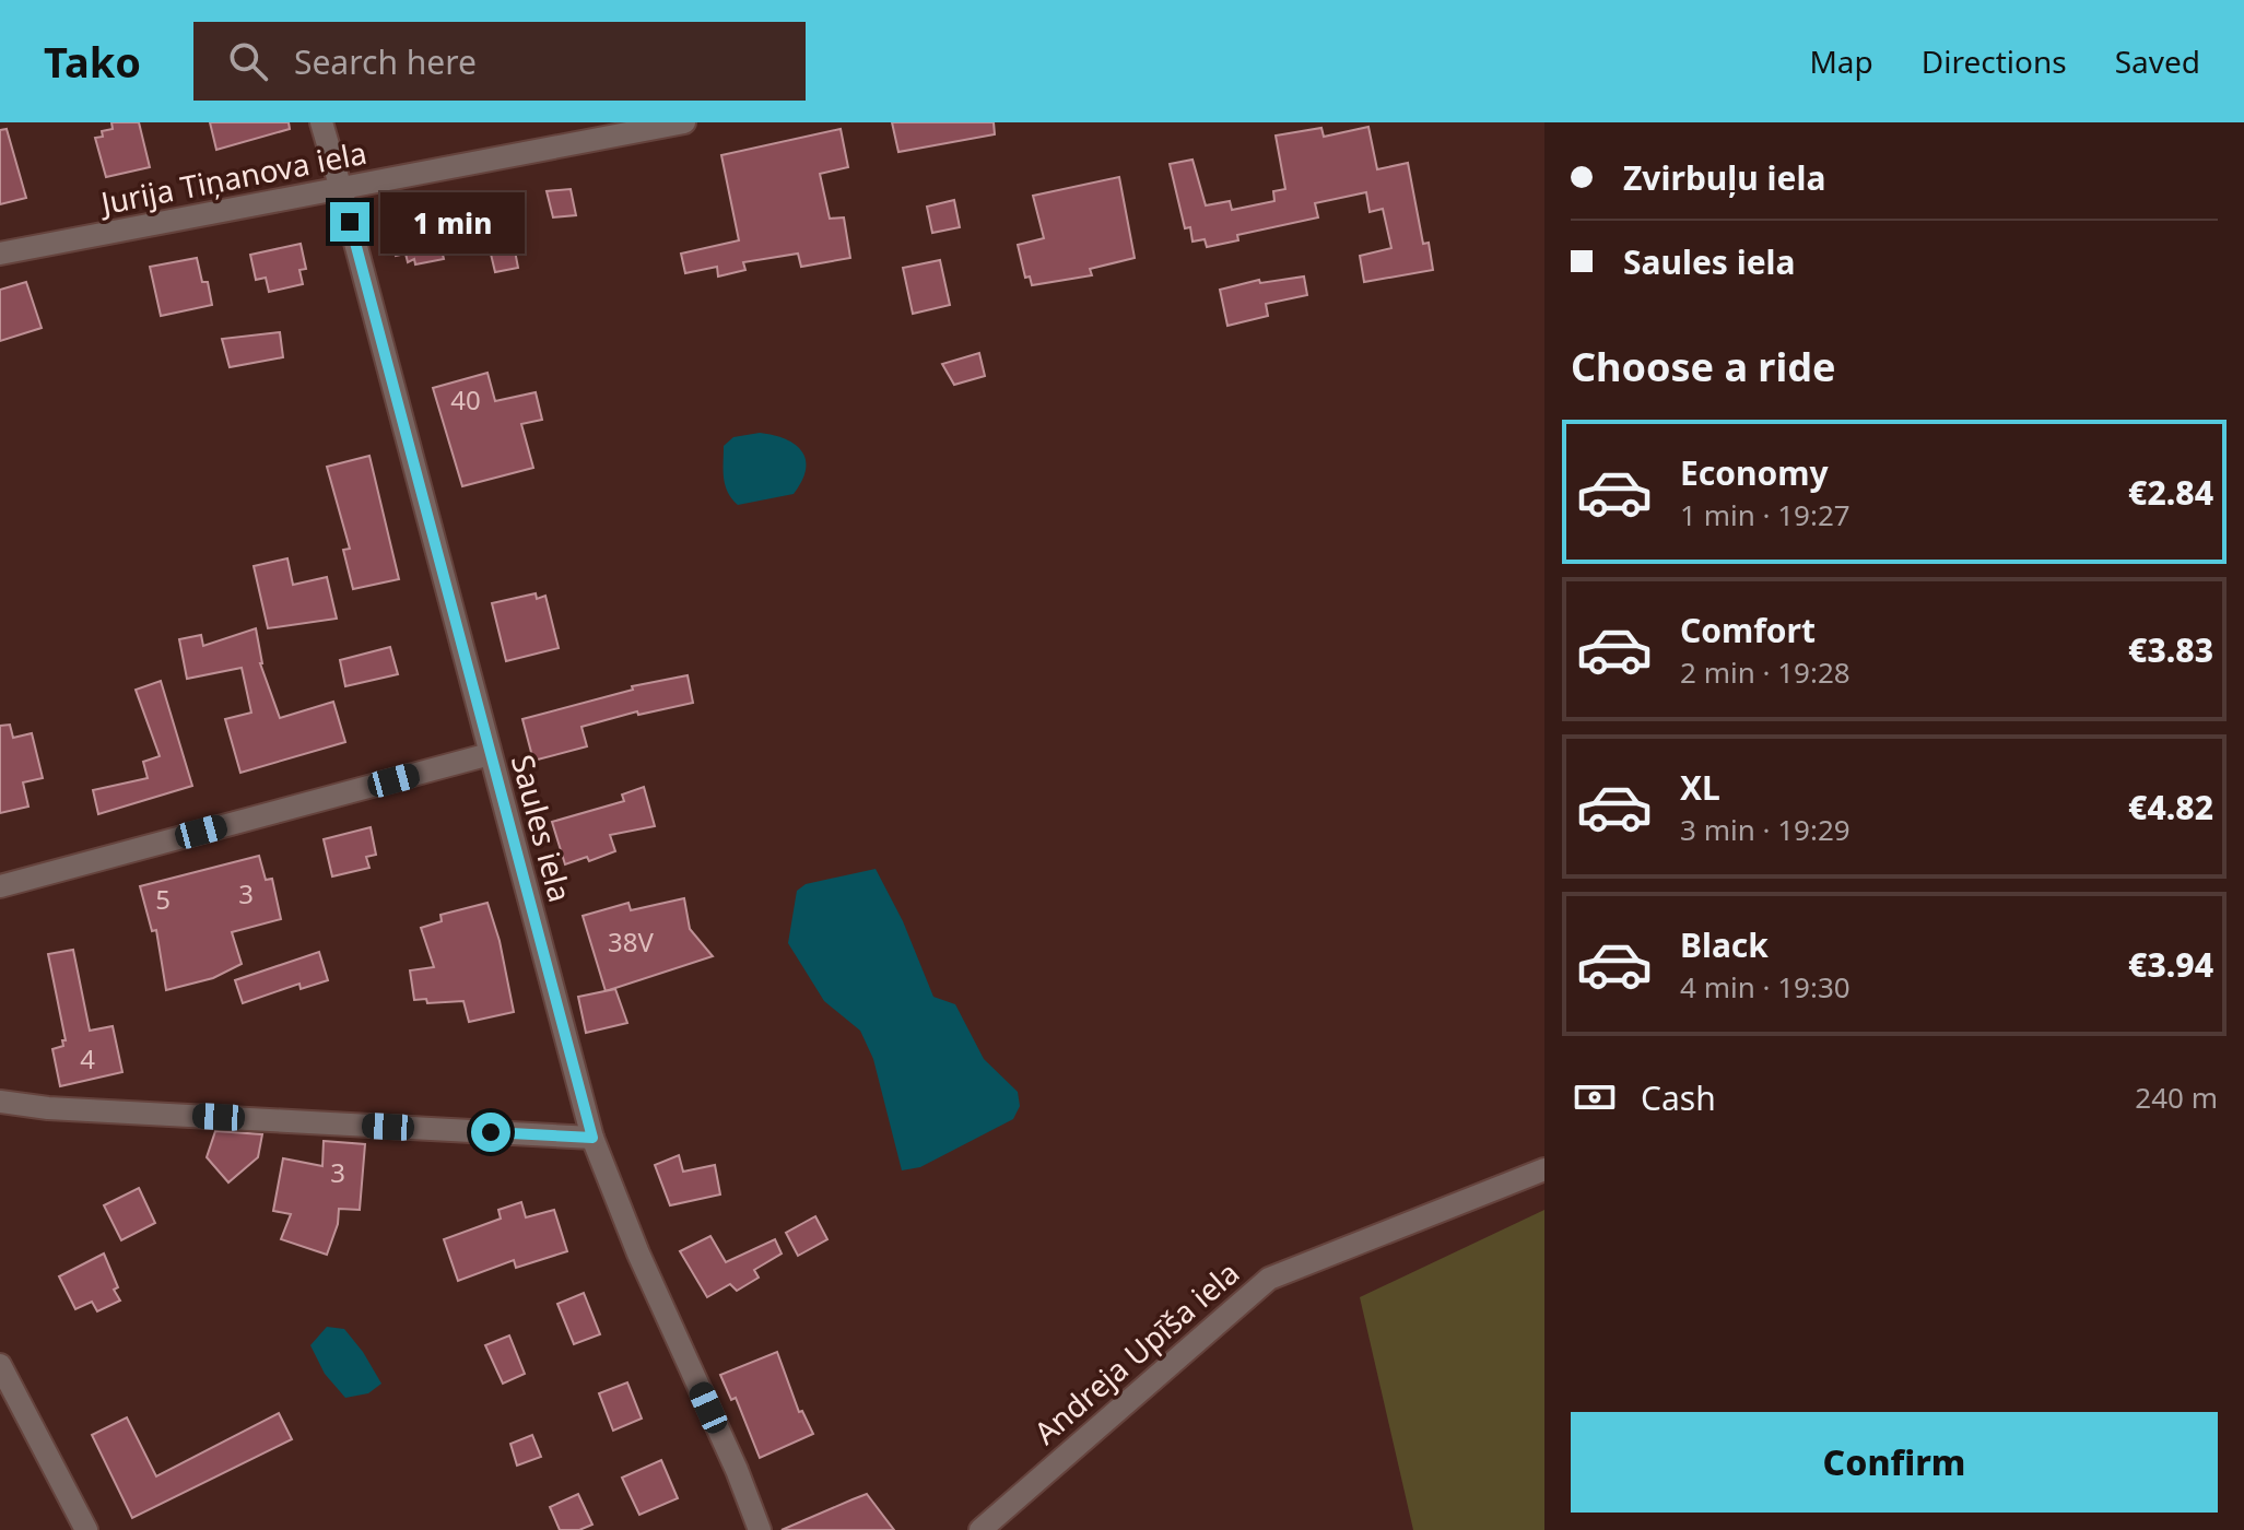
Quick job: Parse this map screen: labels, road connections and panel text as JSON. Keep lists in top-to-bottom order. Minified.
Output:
{"streets":{"street":["Jurija Tiņanova iela","Saules iela","Andreja Upīša iela"]},"crossings":[["Jurija Tiņanova iela","Saules iela"]],"house_numbers":["40","3","5","38V","4","3"],"page":{"header":"Tako","search":"Search here","nav":["Map","Directions","Saved"],"banner":["Zvirbuļu iela","Saules iela"],"bubble":"1 min","heading":"Choose a ride","list":[{"name":"Economy","note":"1 min · 19:27","value":"€2.84"},{"name":"Comfort","note":"2 min · 19:28","value":"€3.83"},{"name":"XL","note":"3 min · 19:29","value":"€4.82"},{"name":"Black","note":"4 min · 19:30","value":"€3.94"}],"pay":["Cash","240 m"],"buttons":"Confirm"}}
